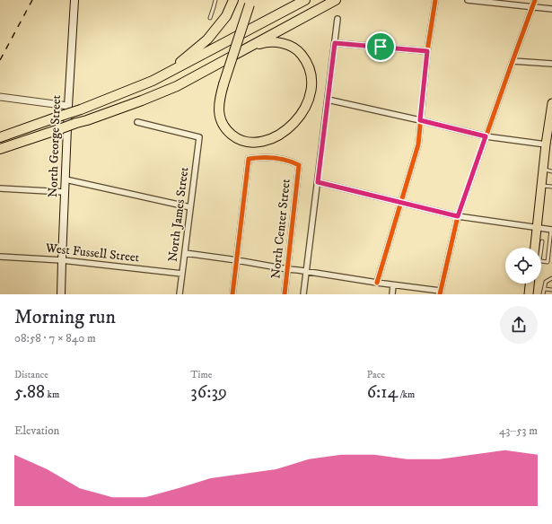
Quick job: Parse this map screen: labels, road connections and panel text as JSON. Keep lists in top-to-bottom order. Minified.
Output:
{"streets":{"main road":["North George Street"],"street":["North James Street","North Center Street","West Fussell Street"]},"crossings":[["North George Street","West Fussell Street"],["North James Street","West Fussell Street"]],"page":{"heading":["Morning run","08:58 · 7 × 840 m"],"stats":[["Distance","5.88 km"],["Time","36:39"],["Pace","6:14 /km"]],"chart":["Elevation","43–53 m"]}}
